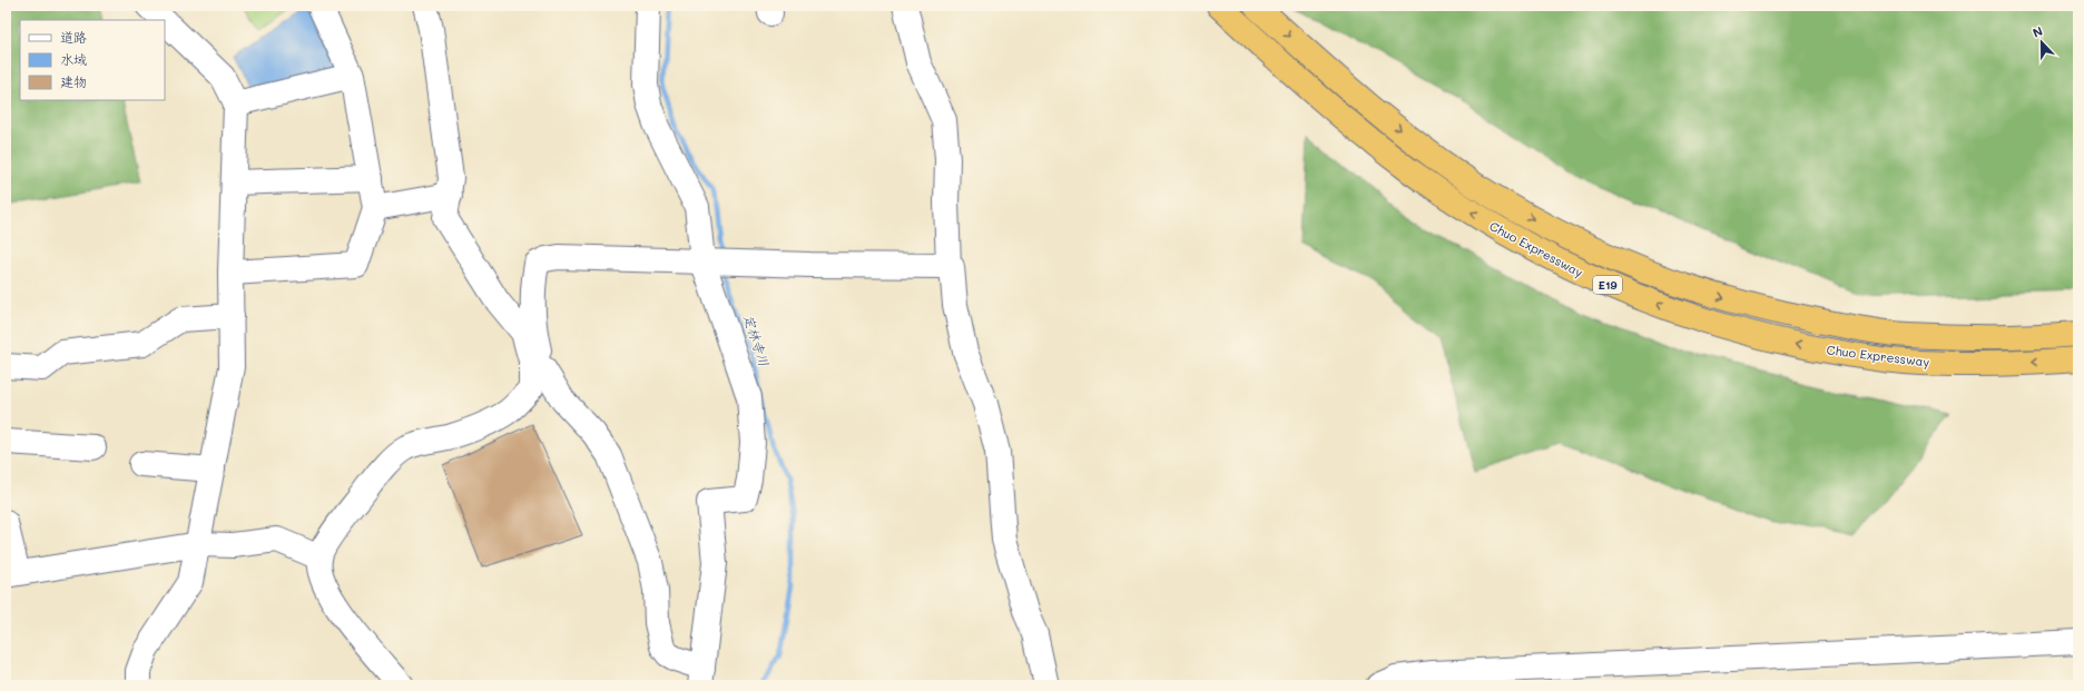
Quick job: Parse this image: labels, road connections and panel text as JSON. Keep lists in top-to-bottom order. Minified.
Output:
{"streets":{"highway":["Chuo Expressway","E19"]},"water":["定林寺川"],"legend":["道路","水域","建物"],"north":"top"}
